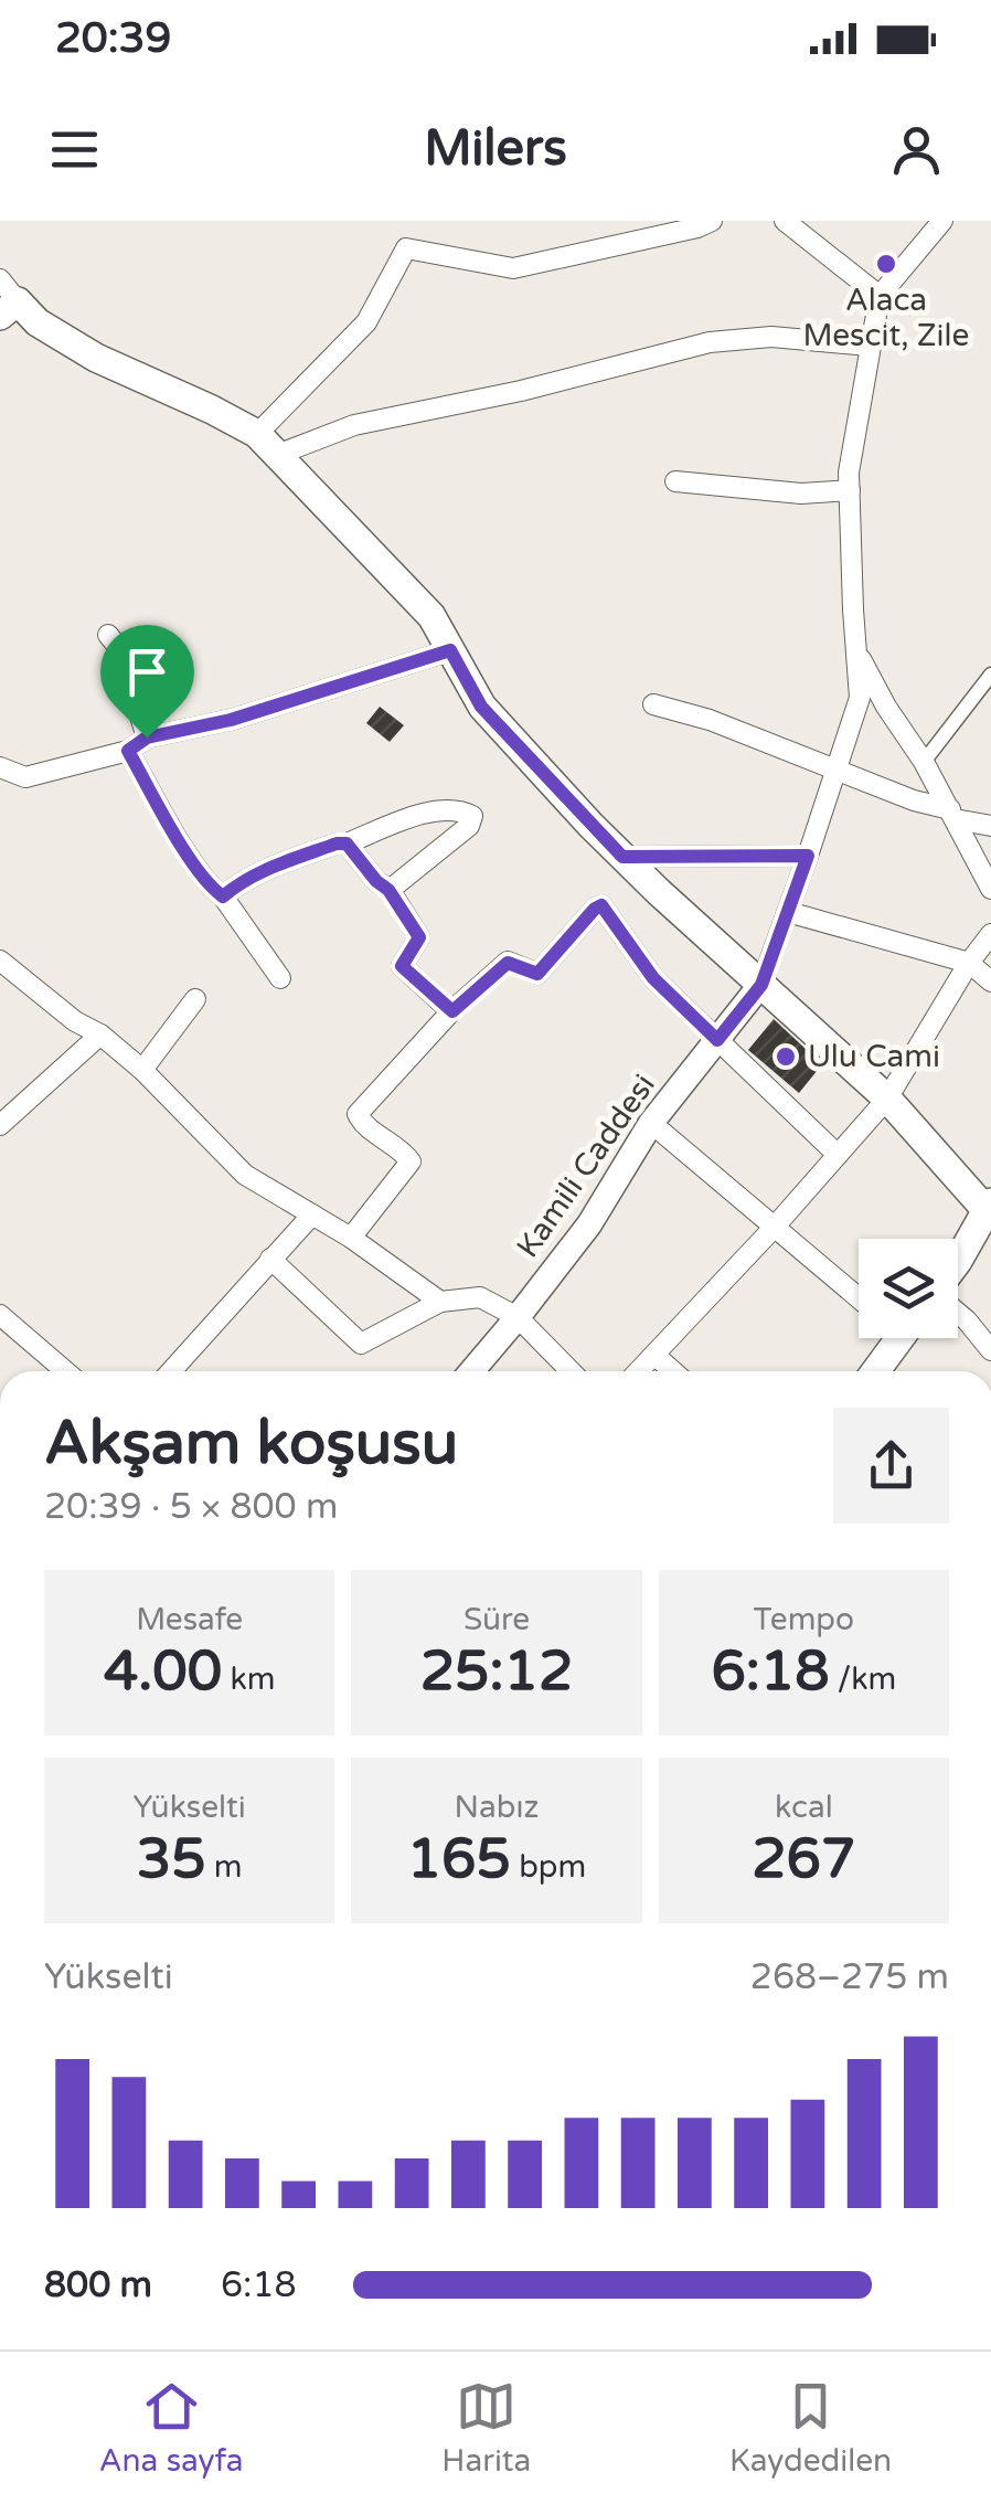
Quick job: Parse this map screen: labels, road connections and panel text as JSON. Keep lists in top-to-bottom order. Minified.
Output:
{"streets":{"street":["Kamili Caddesi"]},"places":["Alaca Mescit, Zile","Ulu Cami"],"page":{"status":"20:39","header":"Milers","heading":["Akşam koşusu","20:39 · 5 × 800 m"],"stats":[["Mesafe","4.00 km"],["Süre","25:12"],["Tempo","6:18 /km"],["Yükselti","35 m"],["Nabız","165 bpm"],["kcal","267"]],"chart":["Yükselti","268–275 m"],"list":[{"name":"800 m","note":"6:18"}],"tabs":["Ana sayfa","Harita","Kaydedilen"]}}
